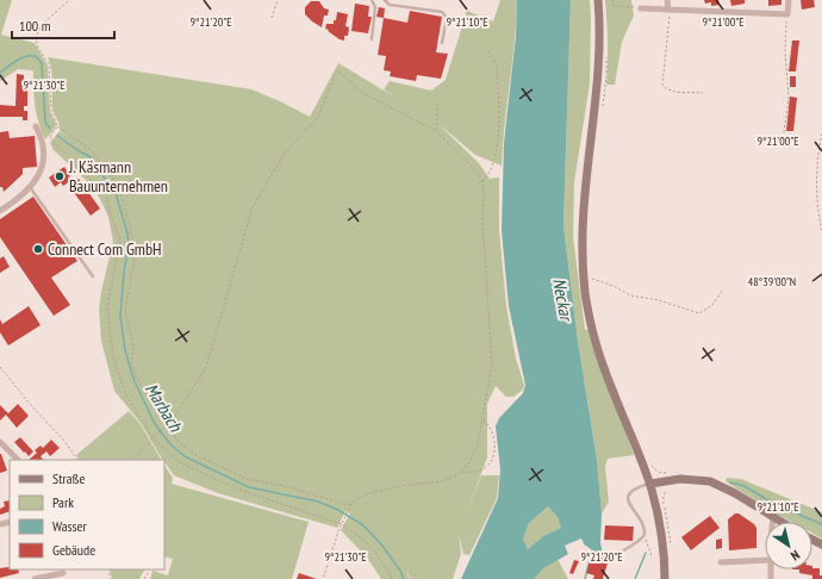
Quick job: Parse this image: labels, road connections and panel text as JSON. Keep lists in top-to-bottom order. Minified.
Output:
{"water":["Neckar","Marbach"],"places":["J. Käsmann Bauunternehmen","Connect Com GmbH"],"legend":["Straße","Park","Wasser","Gebäude"],"scale_bar":"100 m","north":"bottom right","coordinates":["9°21'20\"E","9°21'10\"E","9°21'00\"E","9°21'30\"E","48°39'00\"N"]}
